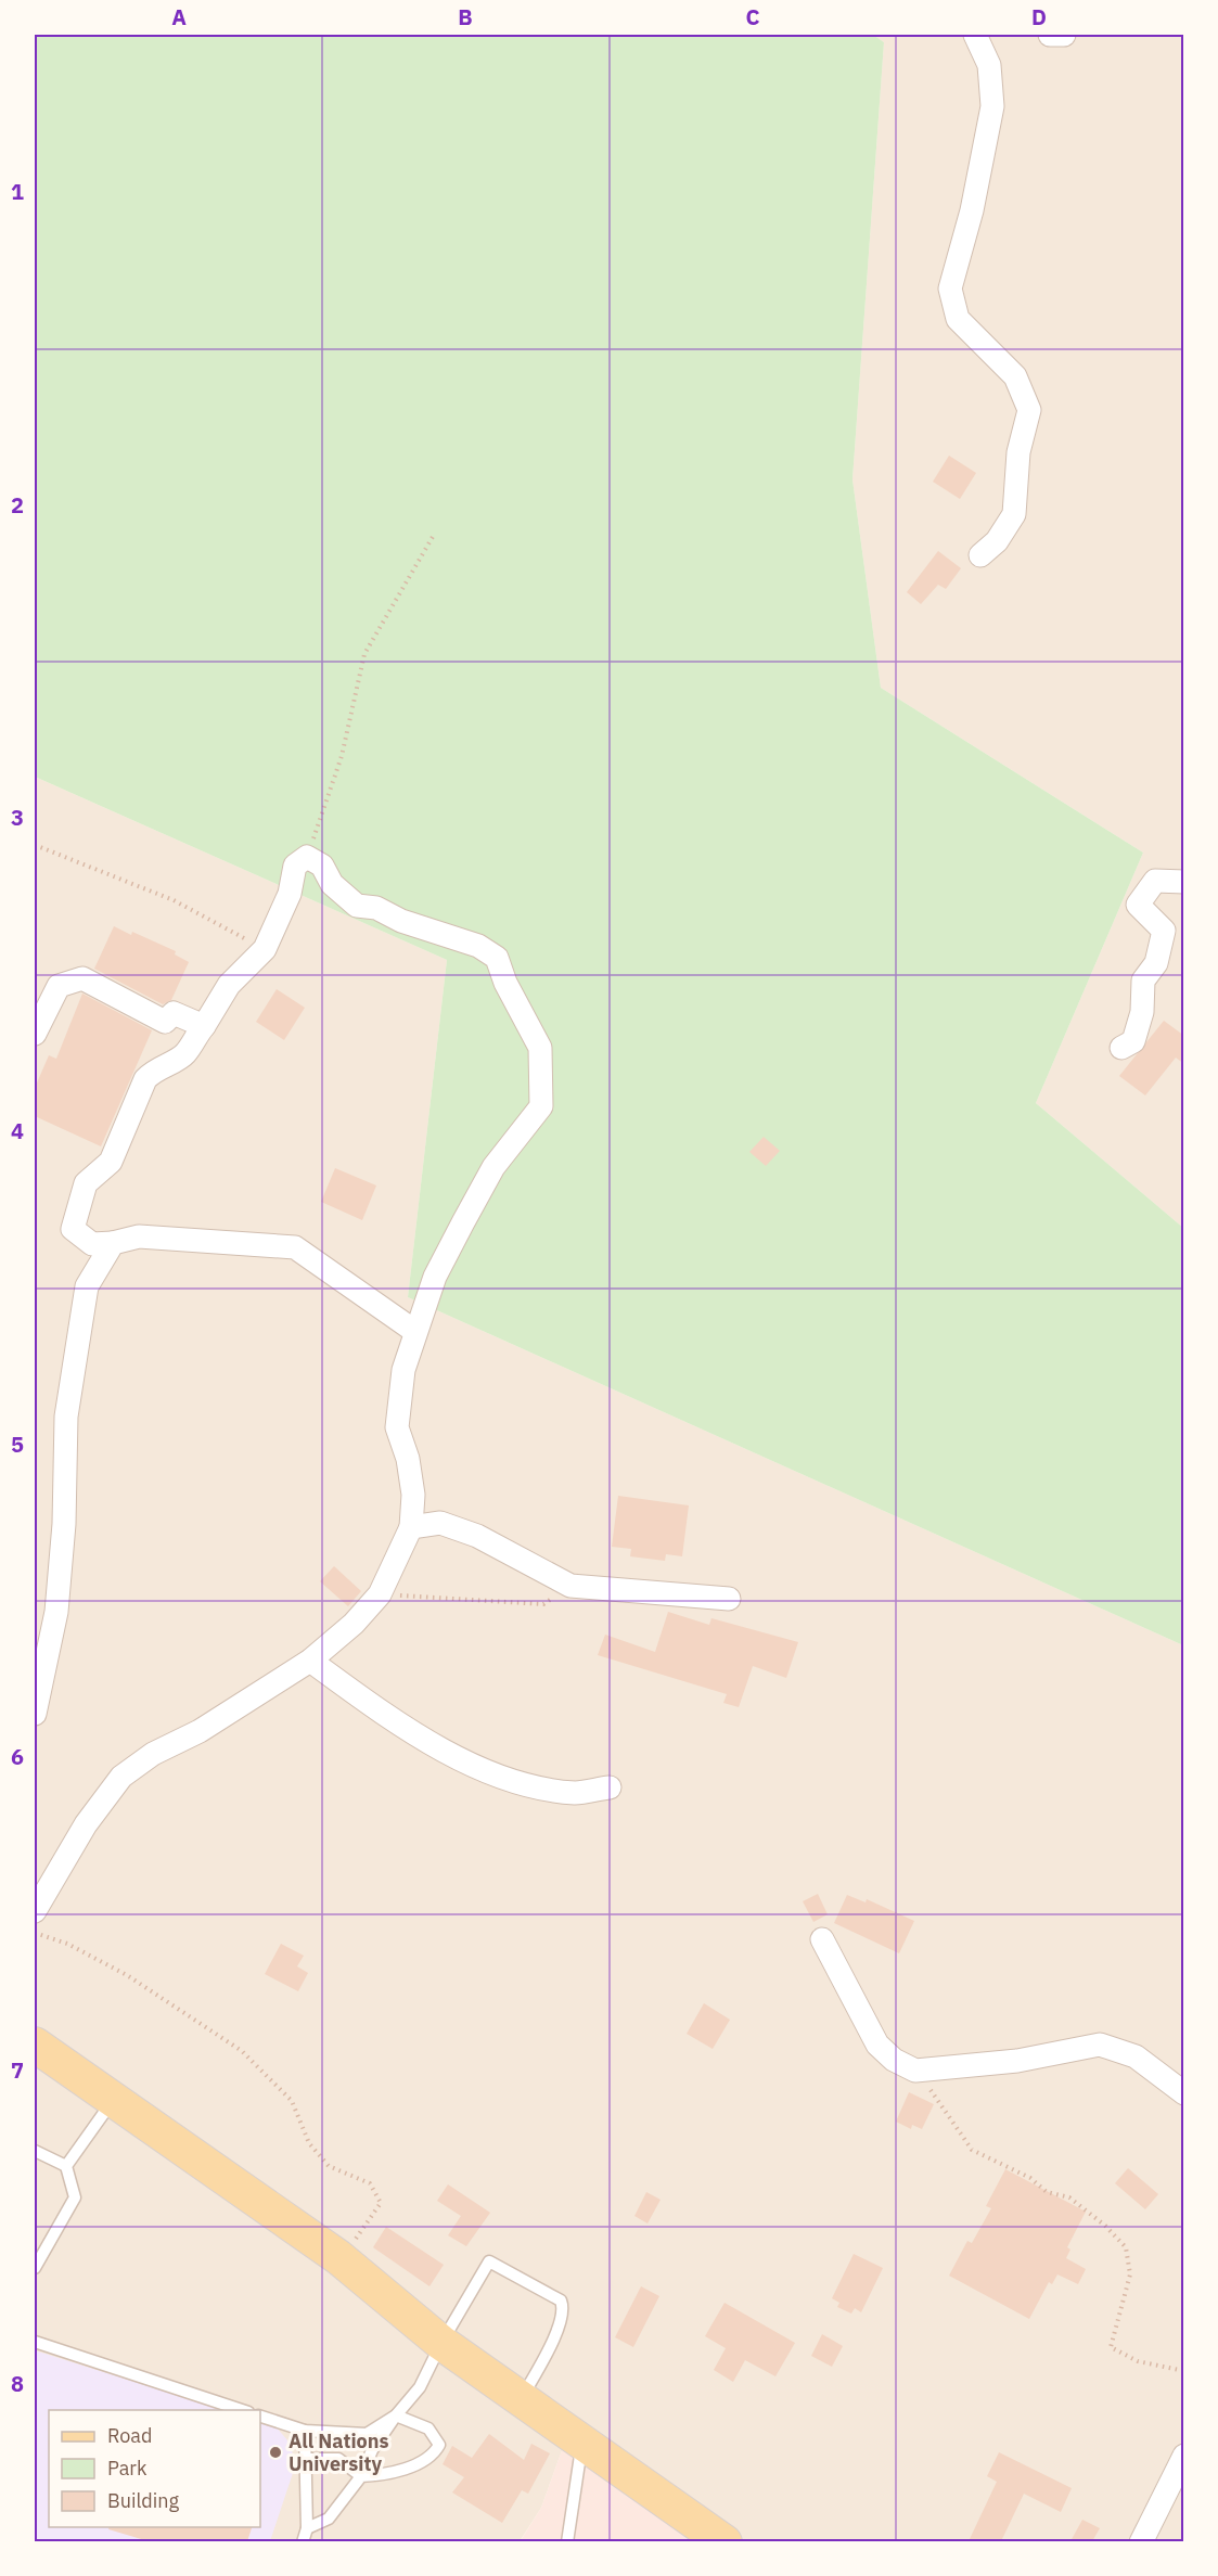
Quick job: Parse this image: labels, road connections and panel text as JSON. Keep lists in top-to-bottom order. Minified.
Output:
{"places":["All Nations University"],"legend":["Road","Park","Building"],"grid":{"columns":["A","B","C","D"],"rows":["1","2","3","4","5","6","7","8"]}}
